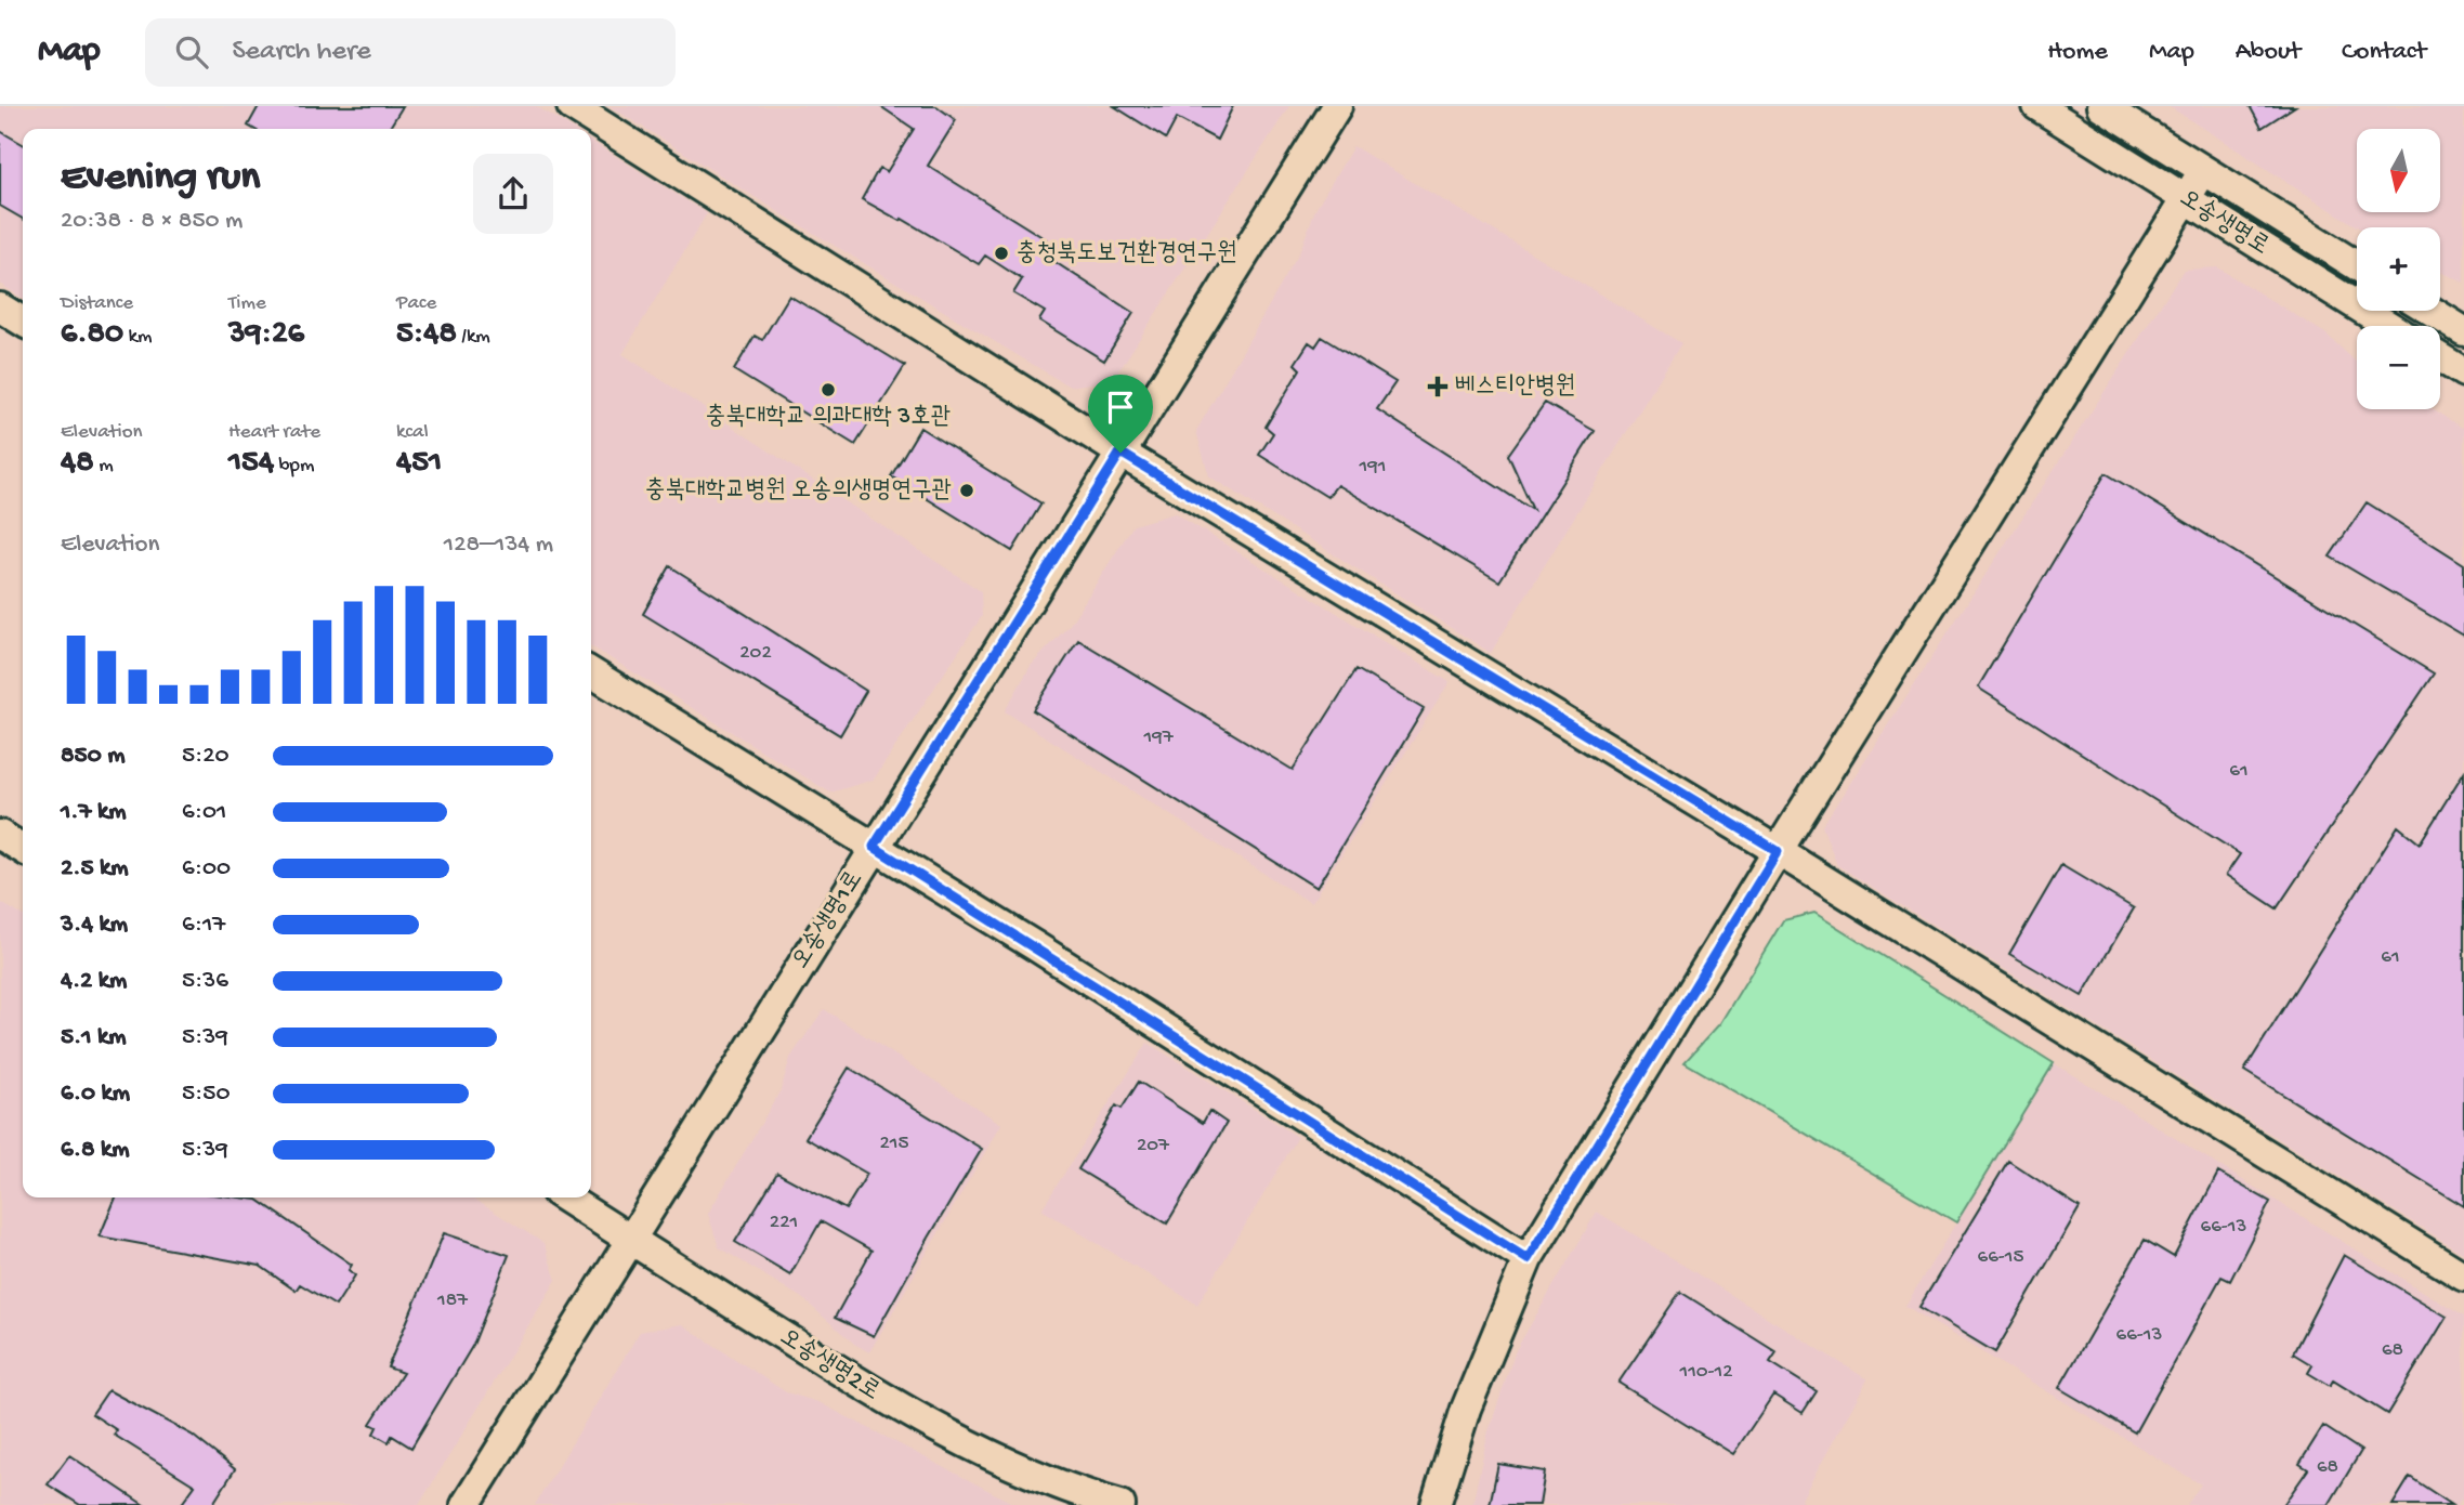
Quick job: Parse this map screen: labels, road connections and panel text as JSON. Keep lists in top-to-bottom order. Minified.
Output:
{"streets":{"street":["오송생명로","오송생명1로","오송생명2로"]},"crossings":[["오송생명1로","오송생명2로"]],"places":{"other":["충청북도보건환경연구원","충북대학교 의과대학 3호관","충북대학교병원 오송의생명연구관"],"health":["베스티안병원"]},"house_numbers":["191","202","197","61","61","215","207","221","66-13","66-15","187","66-13","68","110-12","68"],"north":"bottom","page":{"header":"Map","search":"Search here","nav":["Home","Map","About","Contact"],"map_buttons":["+","−"],"heading":["Evening run","20:38 · 8 × 850 m"],"stats":[["Distance","6.80 km"],["Time","39:26"],["Pace","5:48 /km"],["Elevation","48 m"],["Heart rate","154 bpm"],["kcal","451"]],"chart":["Elevation","128–134 m"],"list":[{"name":"850 m","note":"5:20"},{"name":"1.7 km","note":"6:01"},{"name":"2.5 km","note":"6:00"},{"name":"3.4 km","note":"6:17"},{"name":"4.2 km","note":"5:36"},{"name":"5.1 km","note":"5:39"},{"name":"6.0 km","note":"5:50"},{"name":"6.8 km","note":"5:39"}]}}
